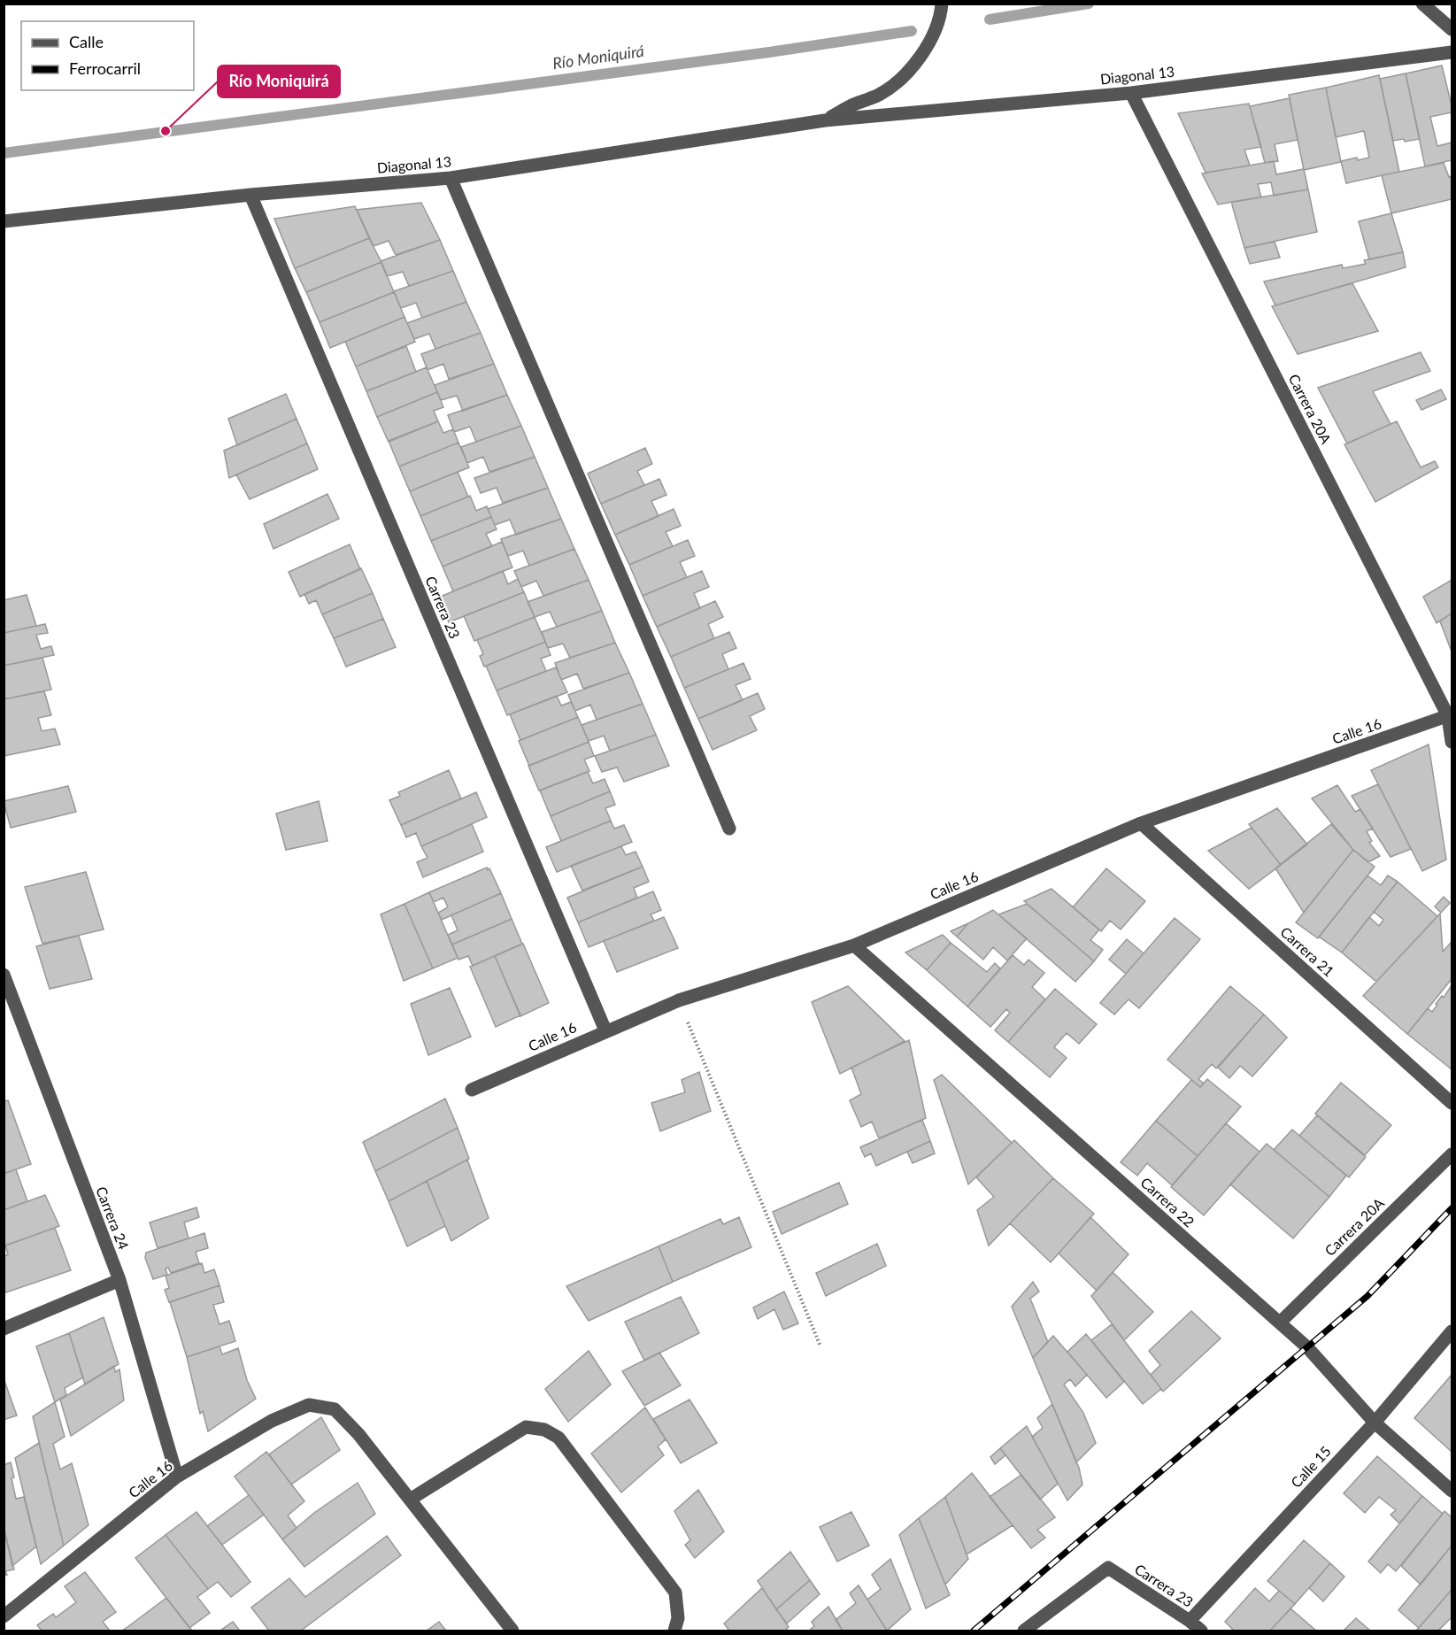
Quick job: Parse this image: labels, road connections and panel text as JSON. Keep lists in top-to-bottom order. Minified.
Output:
{"streets":{"street":["Diagonal 13","Carrera 20A","Carrera 23","Calle 16","Carrera 21","Carrera 22","Carrera 24","Calle 15"]},"crossings":[["Diagonal 13","Carrera 20A"],["Diagonal 13","Carrera 23"],["Carrera 20A","Calle 16"],["Carrera 20A","Carrera 22"],["Carrera 23","Calle 16"],["Carrera 23","Calle 15"],["Calle 16","Carrera 21"],["Calle 16","Carrera 22"],["Calle 16","Carrera 24"],["Carrera 22","Calle 15"]],"water":["Río Moniquirá"],"places":["Río Moniquirá"],"legend":["Calle","Ferrocarril"]}
